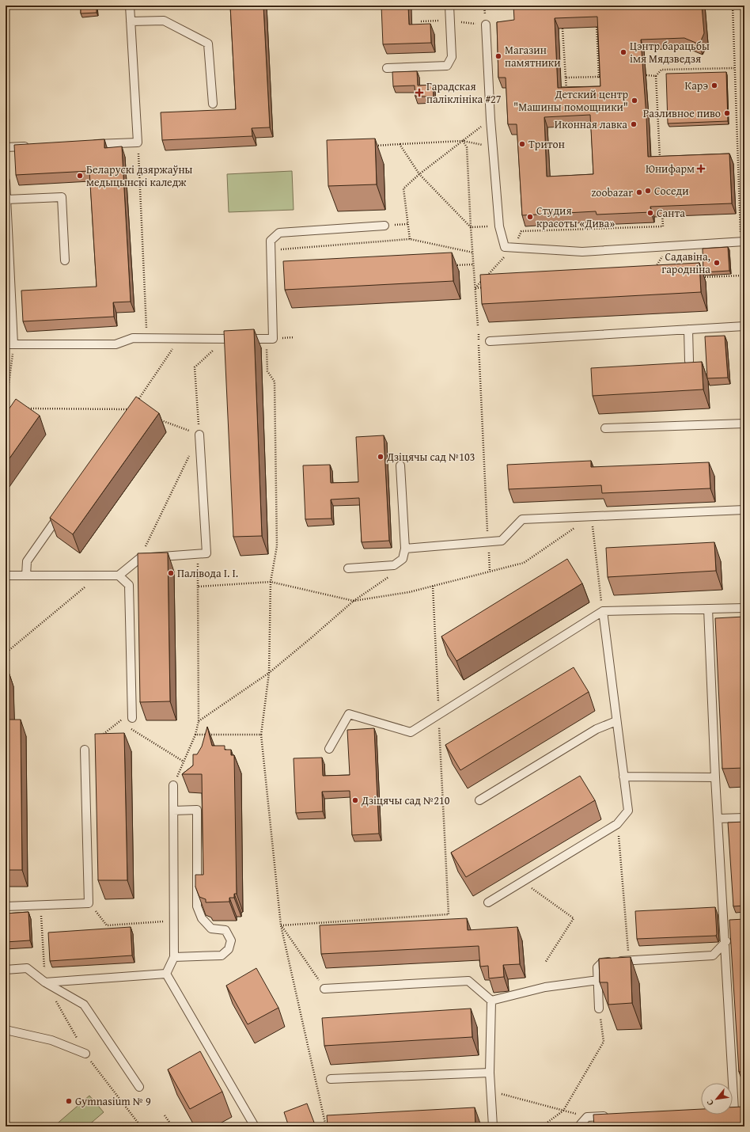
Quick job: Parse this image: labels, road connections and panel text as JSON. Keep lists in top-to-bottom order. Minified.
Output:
{"places":{"other":["Цэнтр барацьбы імя Мядзведзя","Магазин памятники","Карэ","Детский центр \"Машины помощники\"","Разливное пиво","Иконная лавка","Тритон","Беларускі дзяржаўны медыцынскі каледж","Соседи","zoobazar","Санта","Студия красоты «Дива»","Садавіна, гародніна","Дзіцячы сад №103","Палівода І. І.","Дзіцячы сад №210","Gymnasium № 9"],"health":["Гарадская паліклініка #27","Юнифарм"]},"north":"bottom left"}
